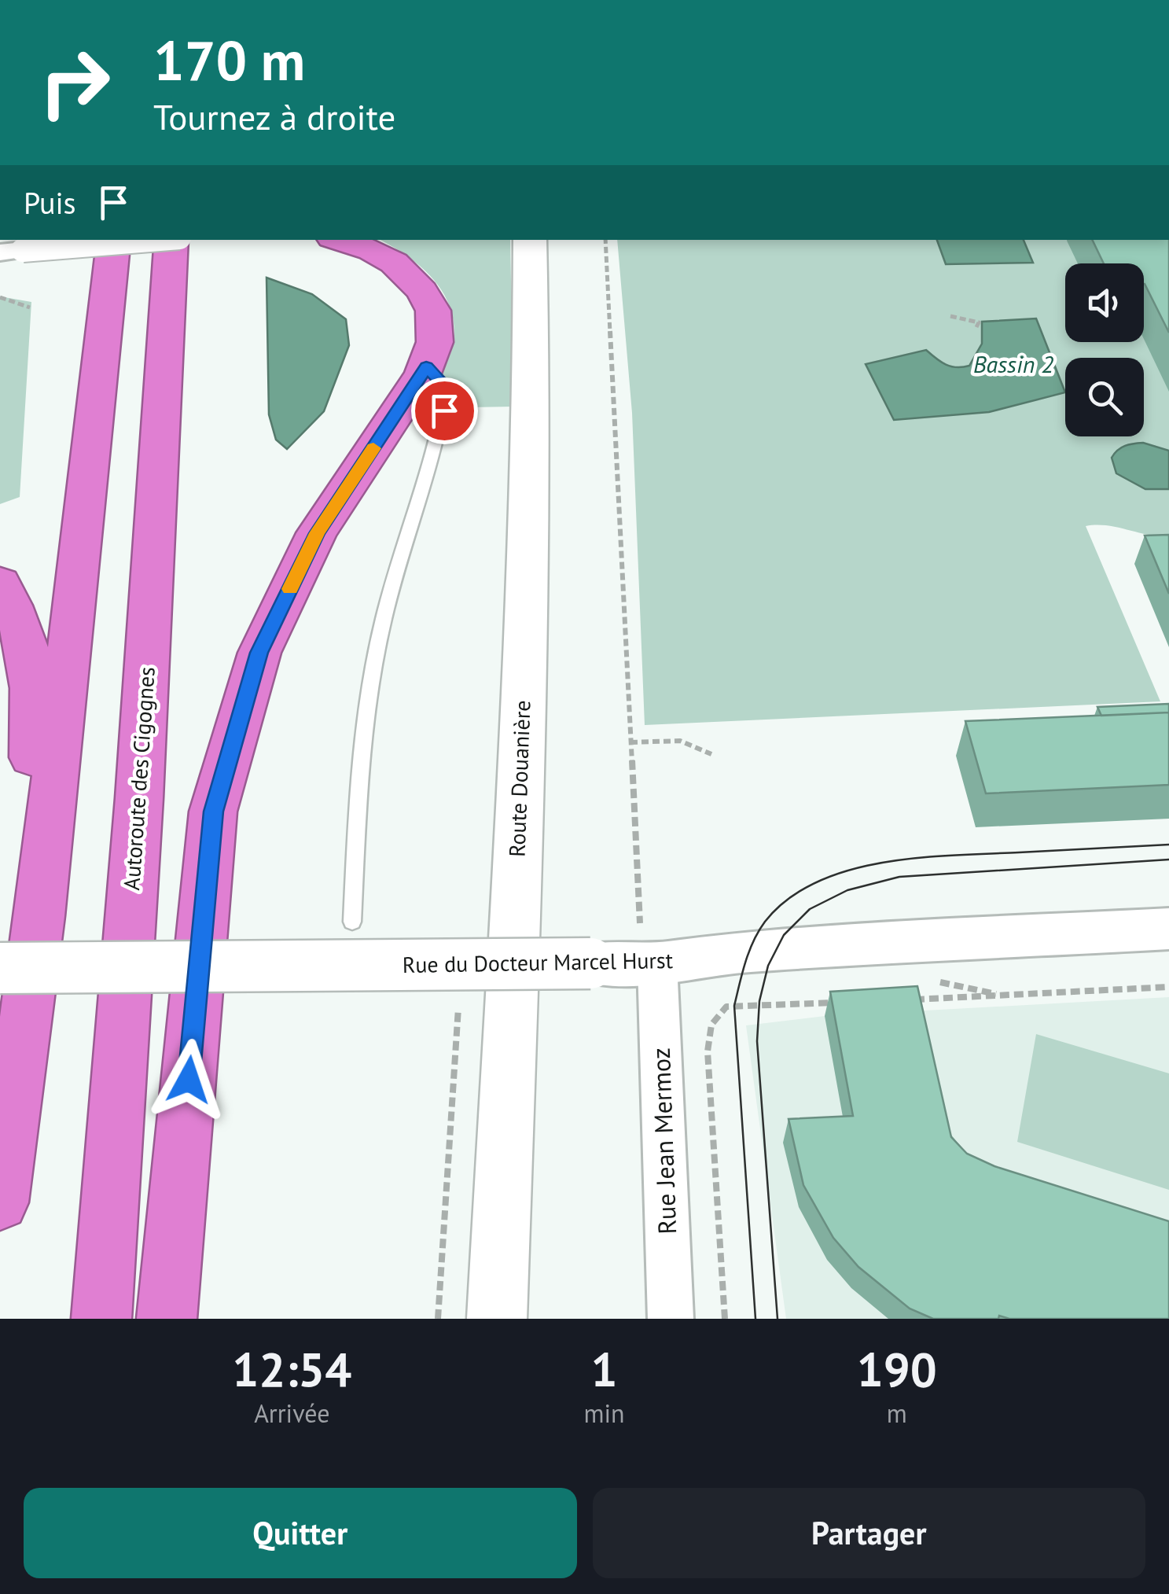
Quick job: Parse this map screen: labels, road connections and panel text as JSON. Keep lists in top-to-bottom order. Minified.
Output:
{"streets":{"highway":["Autoroute des Cigognes"],"main road":["Route Douanière"],"street":["Rue du Docteur Marcel Hurst","Rue Jean Mermoz"]},"crossings":[["Rue du Docteur Marcel Hurst","Rue Jean Mermoz"]],"water":["Bassin 2"],"page":{"turn":["170 m","Tournez à droite"],"then":"Puis","eta":["12:54","Arrivée","1","min","190","m"],"buttons":["Quitter","Partager"]}}
